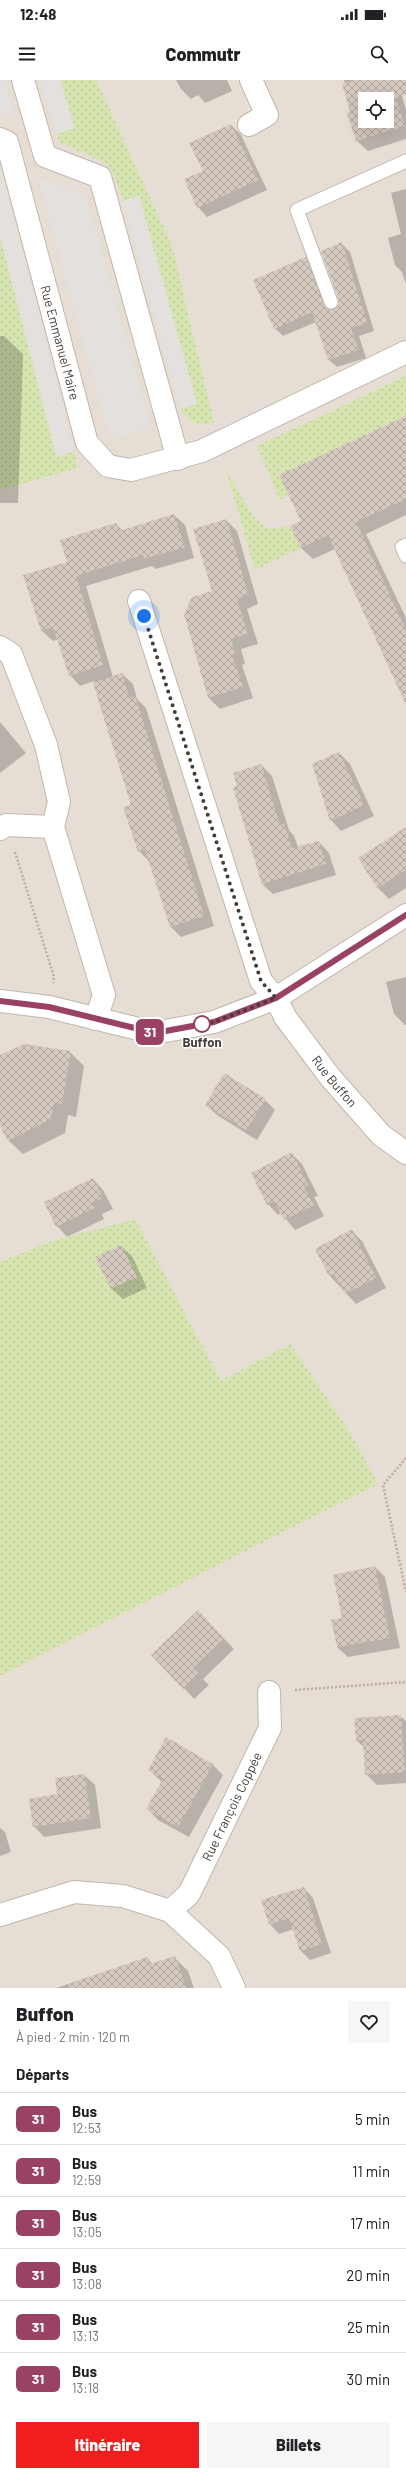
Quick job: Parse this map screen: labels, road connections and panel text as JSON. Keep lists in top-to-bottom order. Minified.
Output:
{"streets":{"street":["Rue Emmanuel Maire","Rue Buffon","Rue François Coppée"]},"places":["Buffon"],"lines":["bus line 31"],"page":{"status":"12:48","header":"Commutr","on_map":"31","heading":[["Buffon","À pied · 2 min · 120 m"],"Départs"],"list":[{"mark":"31","name":"Bus","note":"12:53","value":"5 min"},{"mark":"31","name":"Bus","note":"12:59","value":"11 min"},{"mark":"31","name":"Bus","note":"13:05","value":"17 min"},{"mark":"31","name":"Bus","note":"13:08","value":"20 min"},{"mark":"31","name":"Bus","note":"13:13","value":"25 min"},{"mark":"31","name":"Bus","note":"13:18","value":"30 min"}],"buttons":["Itinéraire","Billets"]}}
